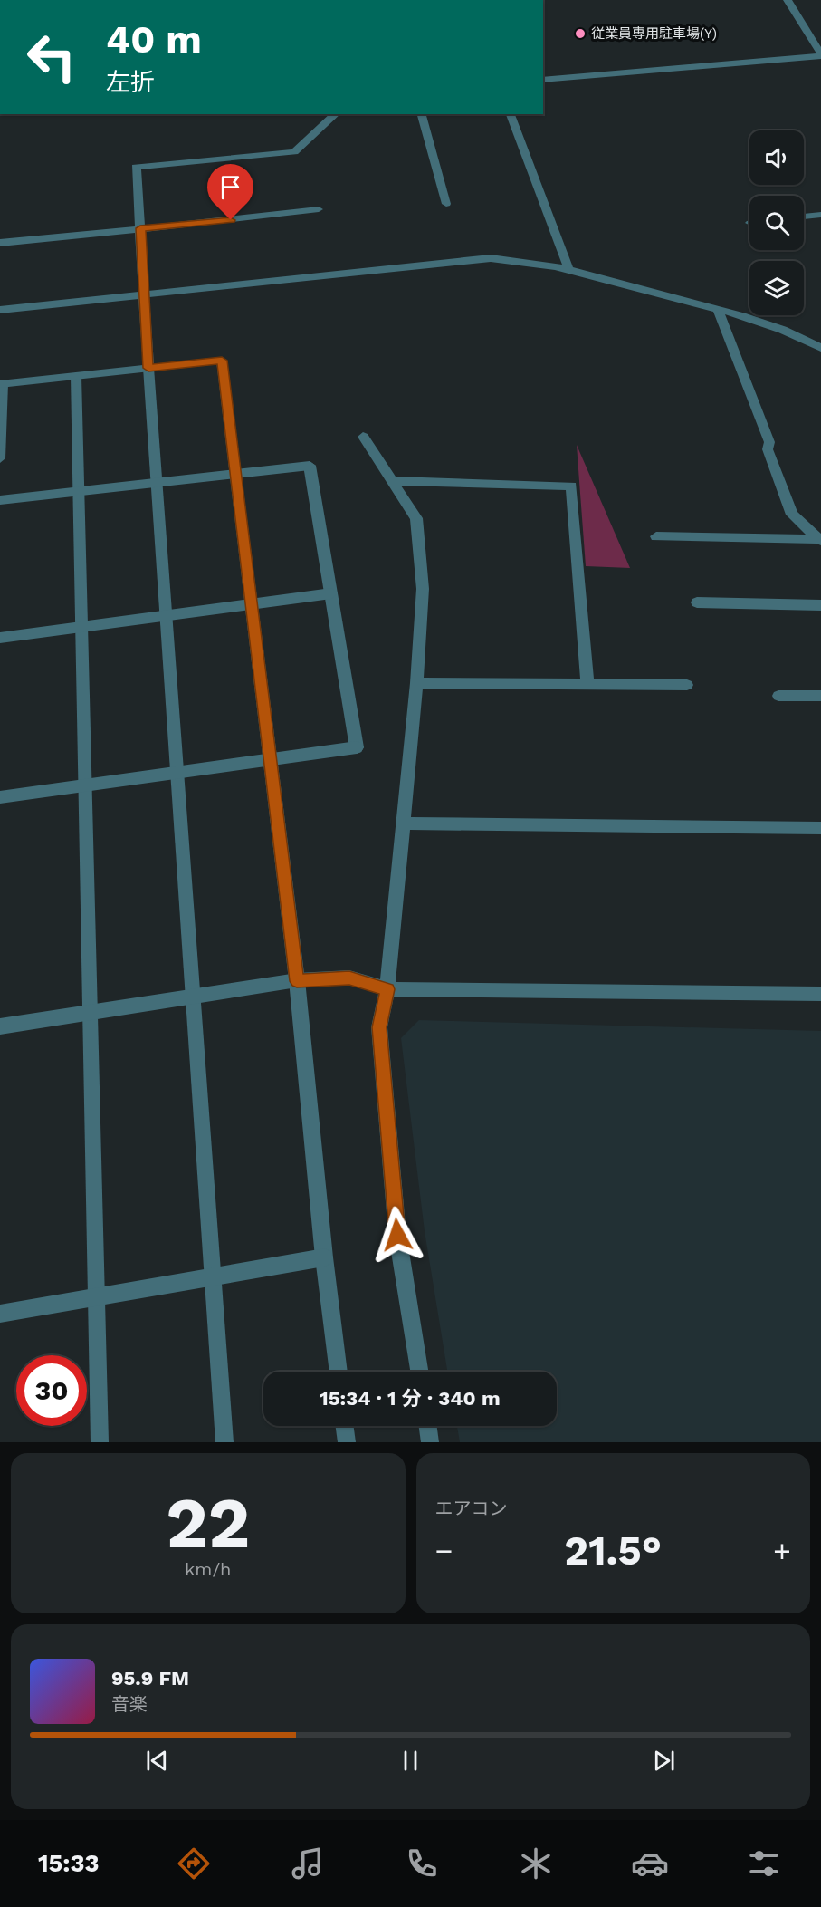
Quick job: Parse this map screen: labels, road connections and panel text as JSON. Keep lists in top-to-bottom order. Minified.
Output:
{"places":["従業員専用駐車場(Y)"],"page":{"turn":["40 m","左折"],"limit":"30","trip":"15:34 · 1 分 · 340 m","tile":[["22","km/h"],"エアコン"],"heat":["−","21.5°","+"],"song":["95.9 FM","音楽"],"tabs":"15:33"}}
